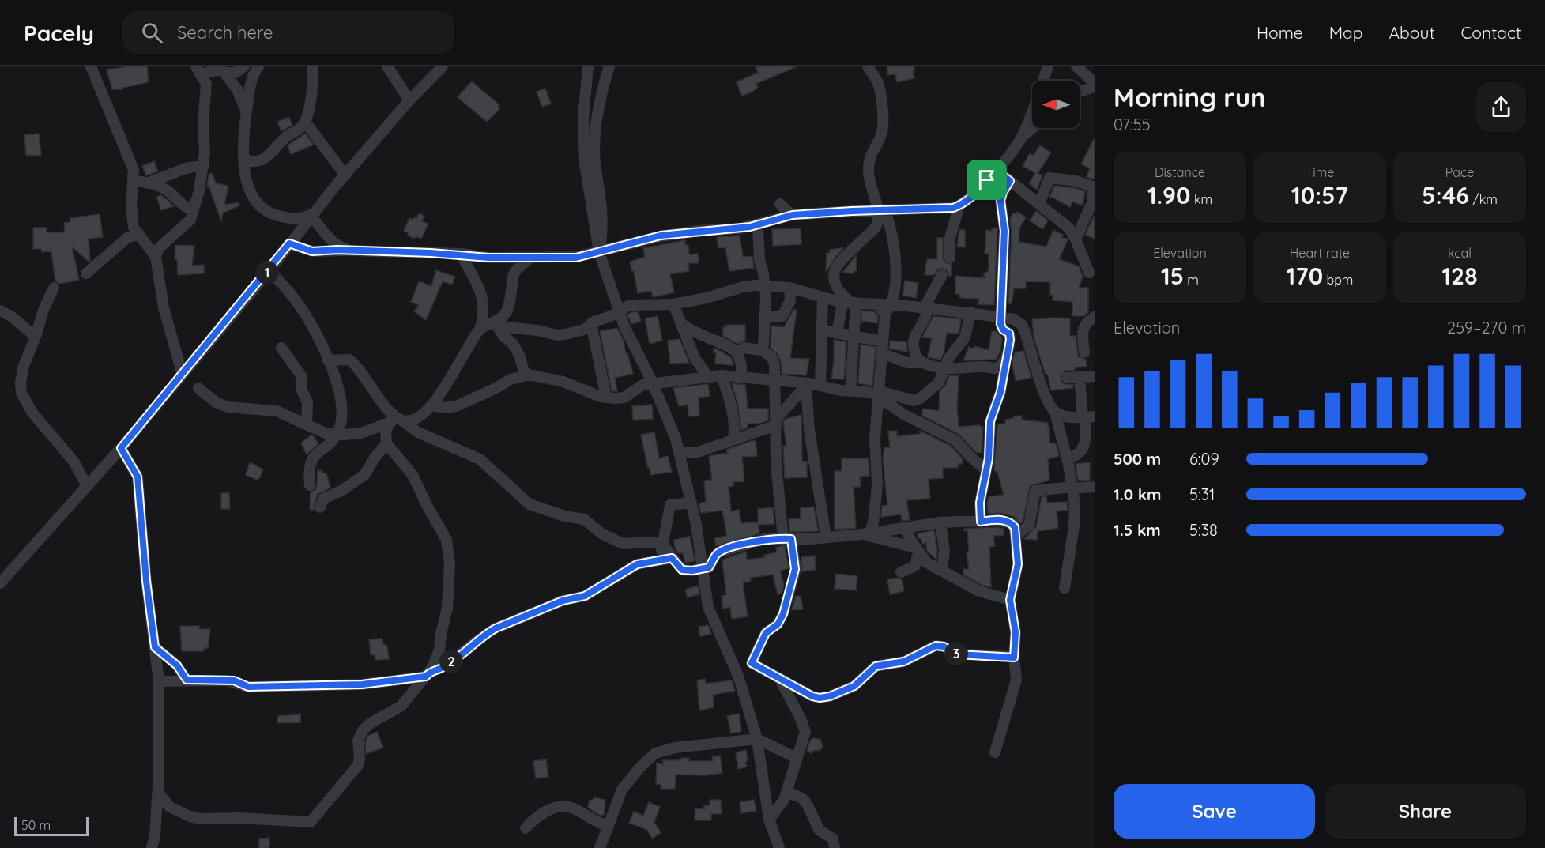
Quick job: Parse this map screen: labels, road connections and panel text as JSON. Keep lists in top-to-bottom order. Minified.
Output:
{"scale_bar":"50 m","north":"left","page":{"header":"Pacely","search":"Search here","nav":["Home","Map","About","Contact"],"heading":["Morning run","07:55"],"stats":[["Distance","1.90 km"],["Time","10:57"],["Pace","5:46 /km"],["Elevation","15 m"],["Heart rate","170 bpm"],["kcal","128"]],"pins":["1","3","2"],"chart":["Elevation","259–270 m"],"list":[{"name":"500 m","note":"6:09"},{"name":"1.0 km","note":"5:31"},{"name":"1.5 km","note":"5:38"}],"buttons":["Save","Share"],"scale":"50 m"}}
